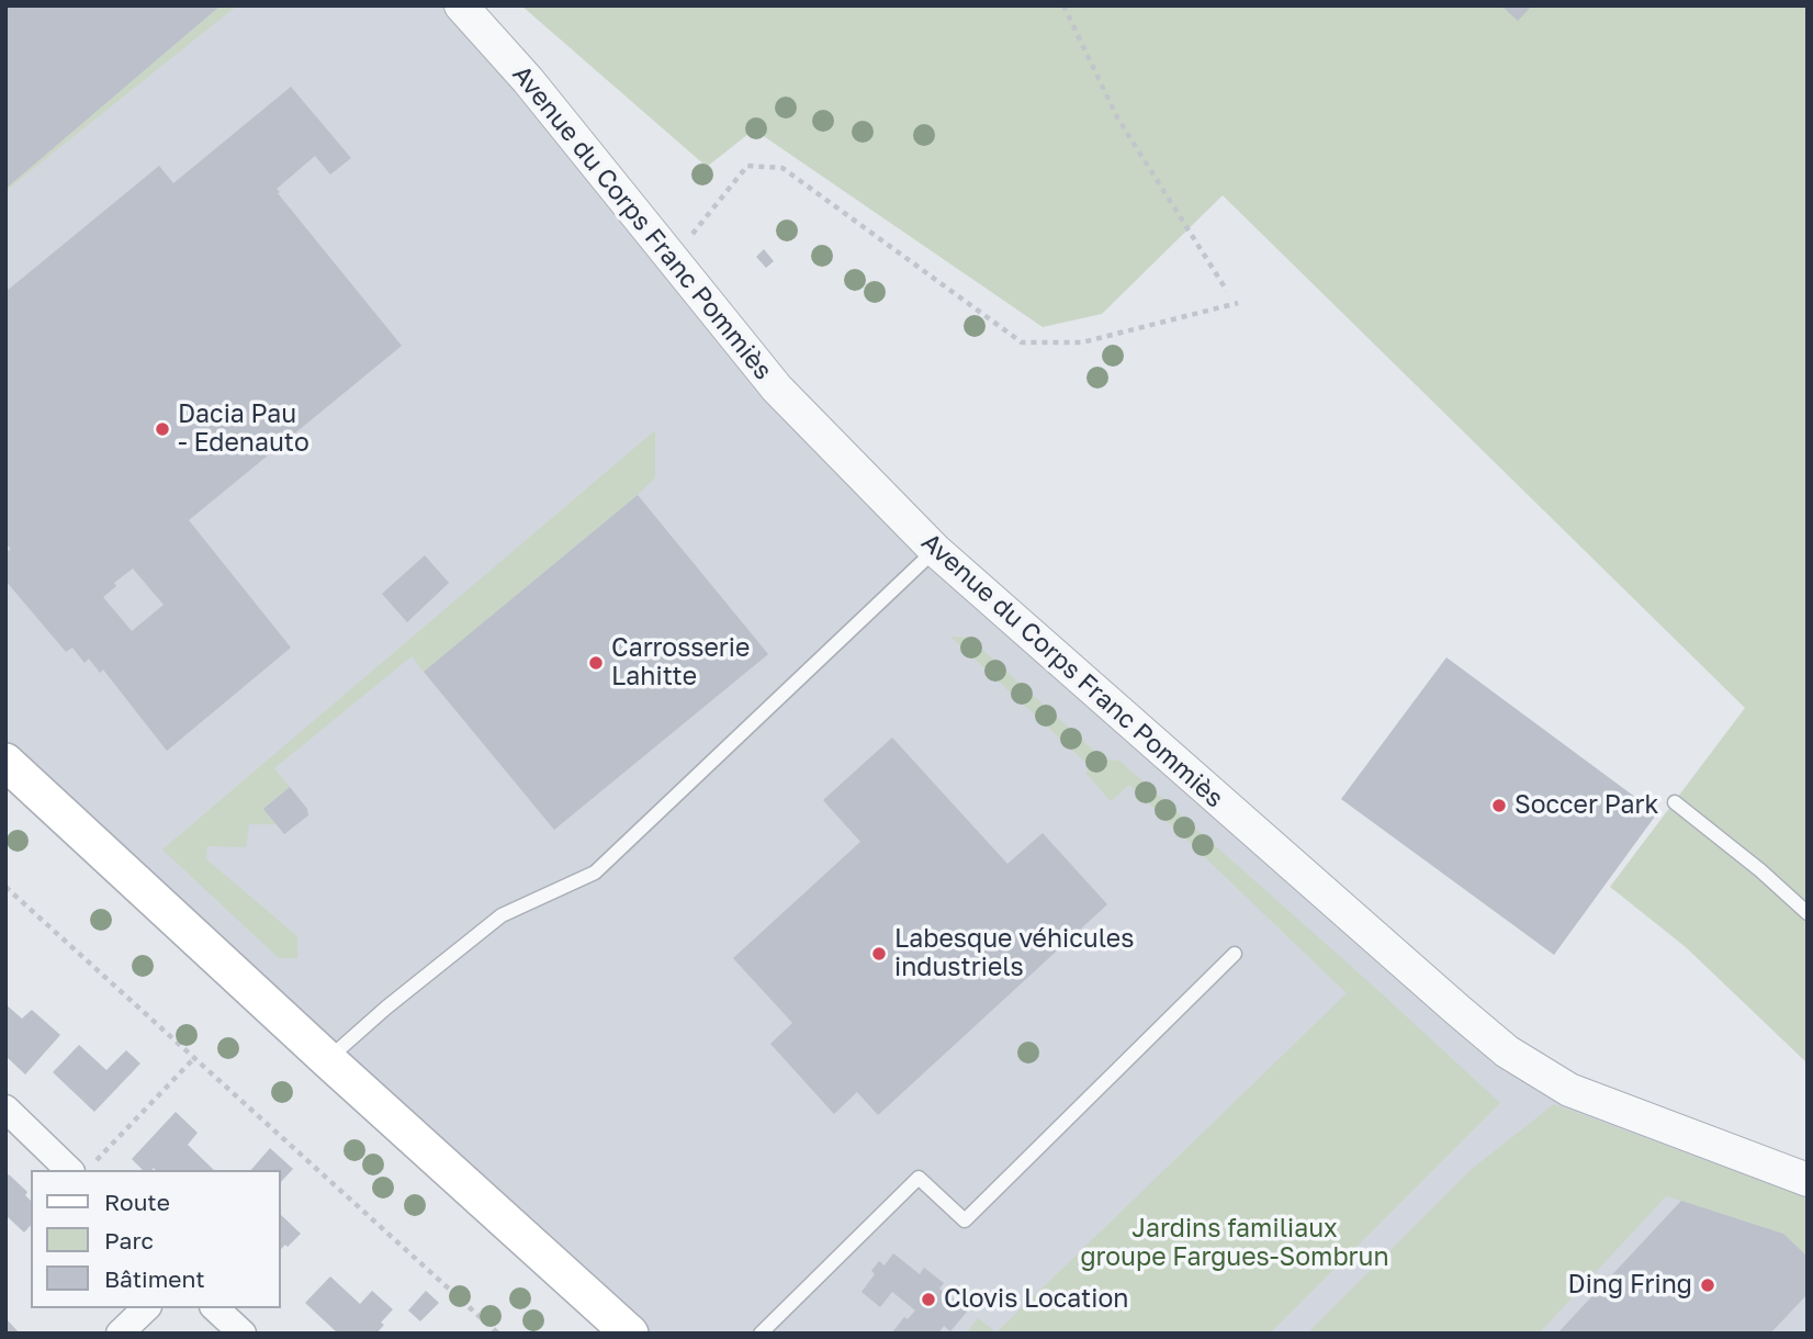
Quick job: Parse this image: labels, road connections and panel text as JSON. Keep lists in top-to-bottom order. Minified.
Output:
{"streets":{"street":["Avenue du Corps Franc Pommiès"]},"parks":["Jardins familiaux groupe Fargues-Sombrun"],"places":["Dacia Pau - Edenauto","Carrosserie Lahitte","Soccer Park","Labesque véhicules industriels","Ding Fring","Clovis Location"],"legend":["Route","Parc","Bâtiment"]}
